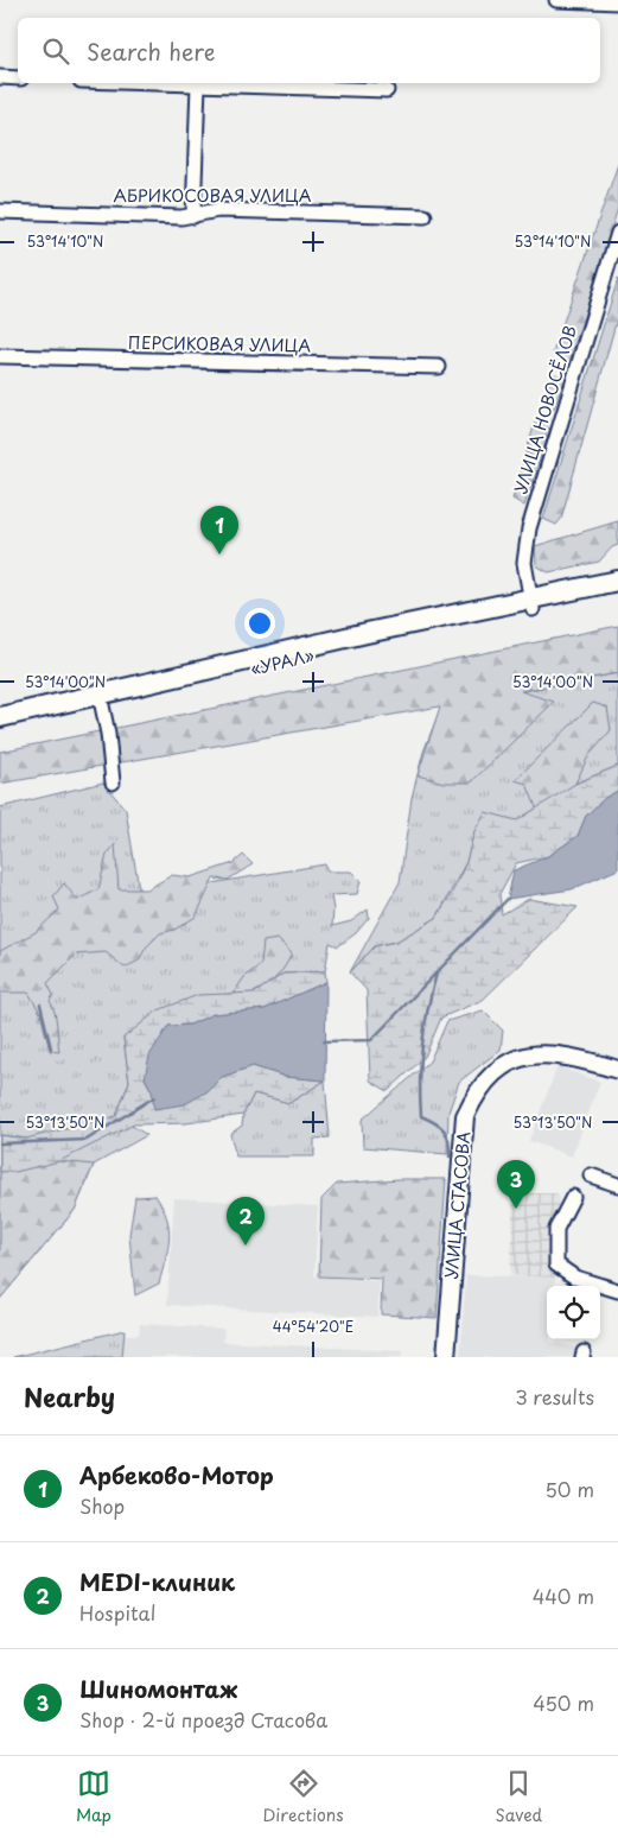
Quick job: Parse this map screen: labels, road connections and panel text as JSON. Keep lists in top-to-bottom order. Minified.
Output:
{"streets":{"highway":["«УРАЛ»"],"main road":["УЛИЦА СТАСОВА"],"street":["АБРИКОСОВАЯ УЛИЦА","ПЕРСИКОВАЯ УЛИЦА","УЛИЦА НОВОСЁЛОВ"]},"crossings":[["УЛИЦА НОВОСЁЛОВ","«УРАЛ»"]],"page":{"search":"Search here","pins":["1","3","2"],"heading":["Nearby","3 results"],"list":[{"mark":"1","name":"Арбеково-Мотор","note":"Shop","value":"50 m"},{"mark":"2","name":"MEDI-клиник","note":"Hospital","value":"440 m"},{"mark":"3","name":"Шиномонтаж","note":"Shop · 2-й проезд Стасова","value":"450 m"}],"nav":["Map","Directions","Saved"]},"coordinates":["53°14'10\"N","53°14'00\"N","53°13'50\"N","44°54'20\"E"]}
